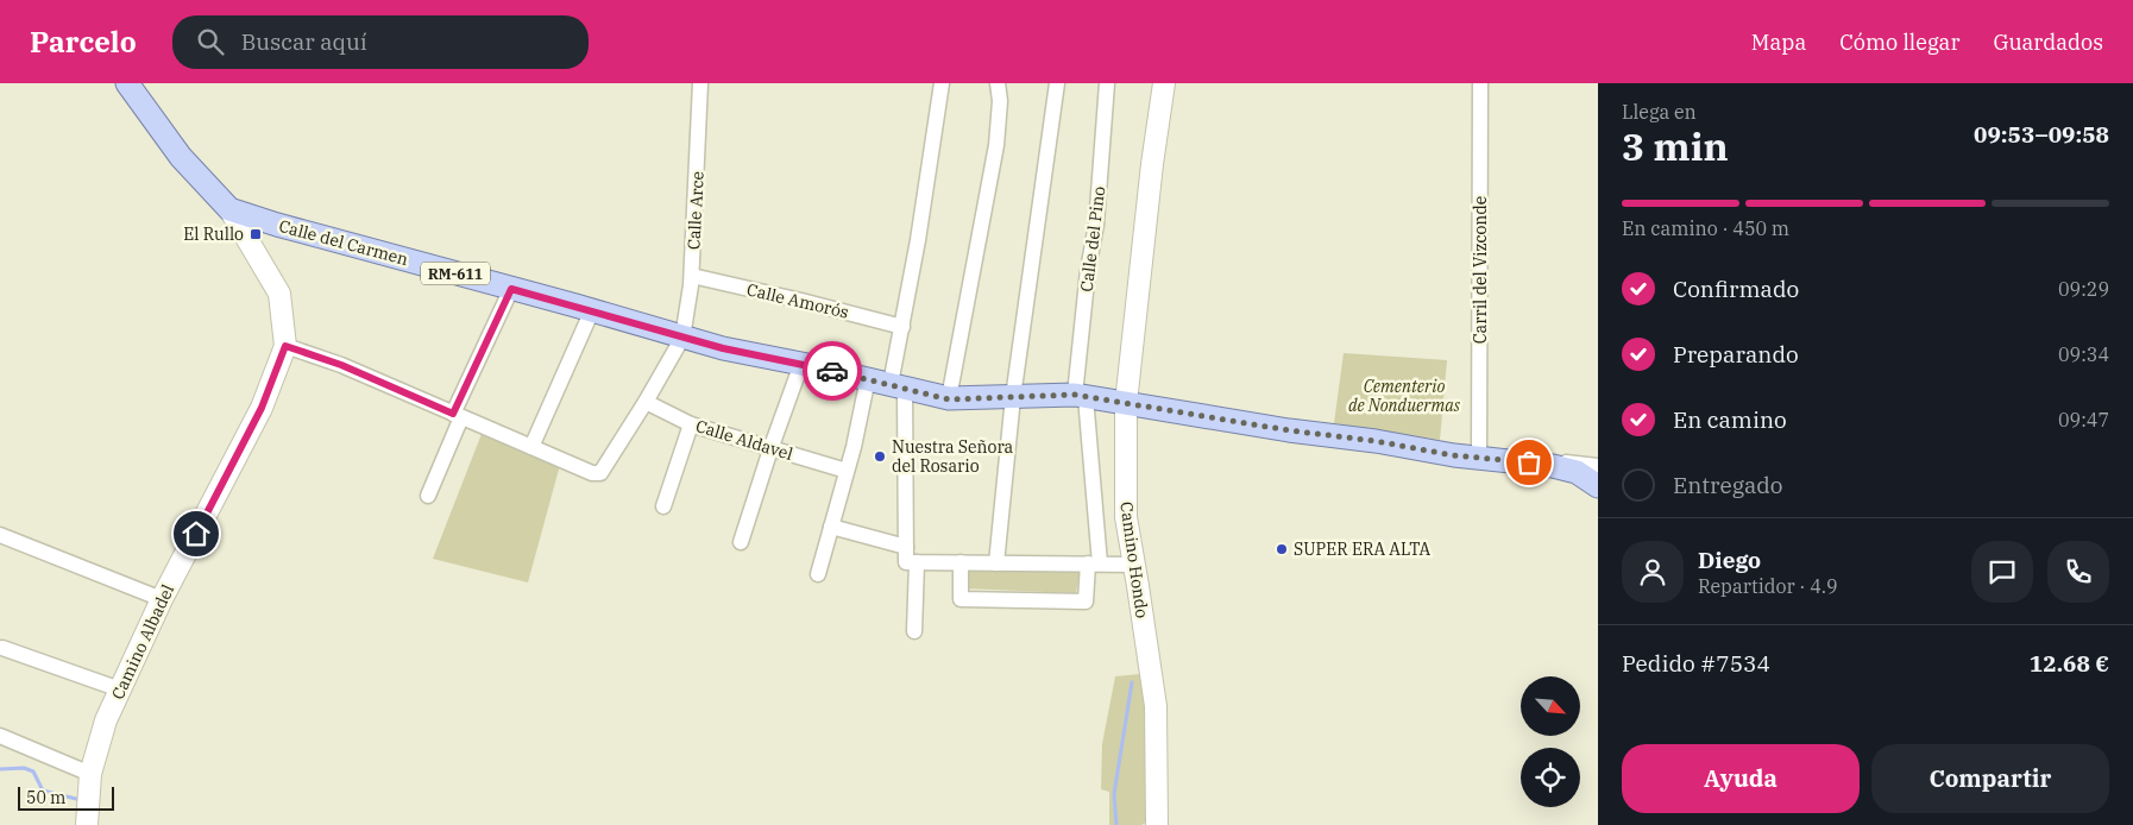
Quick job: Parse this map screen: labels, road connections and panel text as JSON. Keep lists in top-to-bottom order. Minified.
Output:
{"streets":{"main road":["Calle del Carmen","RM-611","Camino Hondo","Camino Albadel"],"street":["Calle Arce","Calle del Pino","Carril del Vizconde","Calle Amorós","Calle Aldavel"]},"crossings":[["Calle Arce","Calle del Carmen"],["Calle Arce","RM-611"],["Calle Arce","Calle Amorós"],["Calle del Pino","RM-611"],["Calle del Carmen","RM-611"],["Calle del Carmen","Camino Albadel"],["Carril del Vizconde","RM-611"],["RM-611","Camino Hondo"]],"parks":["Cementerio de Nonduermas"],"places":{"transit":["El Rullo"],"other":["Nuestra Señora del Rosario","SUPER ERA ALTA"]},"scale_bar":"50 m","north":"bottom right","page":{"header":"Parcelo","search":"Buscar aquí","nav":["Mapa","Cómo llegar","Guardados"],"heading":["3 min","Llega en","09:53–09:58"],"panel":["Diego","Repartidor · 4.9","Pedido #7534","12.68 €"],"bar":"En camino · 450 m","list":[["Confirmado","09:29"],["Preparando","09:34"],["En camino","09:47"],"Entregado"],"buttons":["Ayuda","Compartir"],"scale":"50 m"}}
